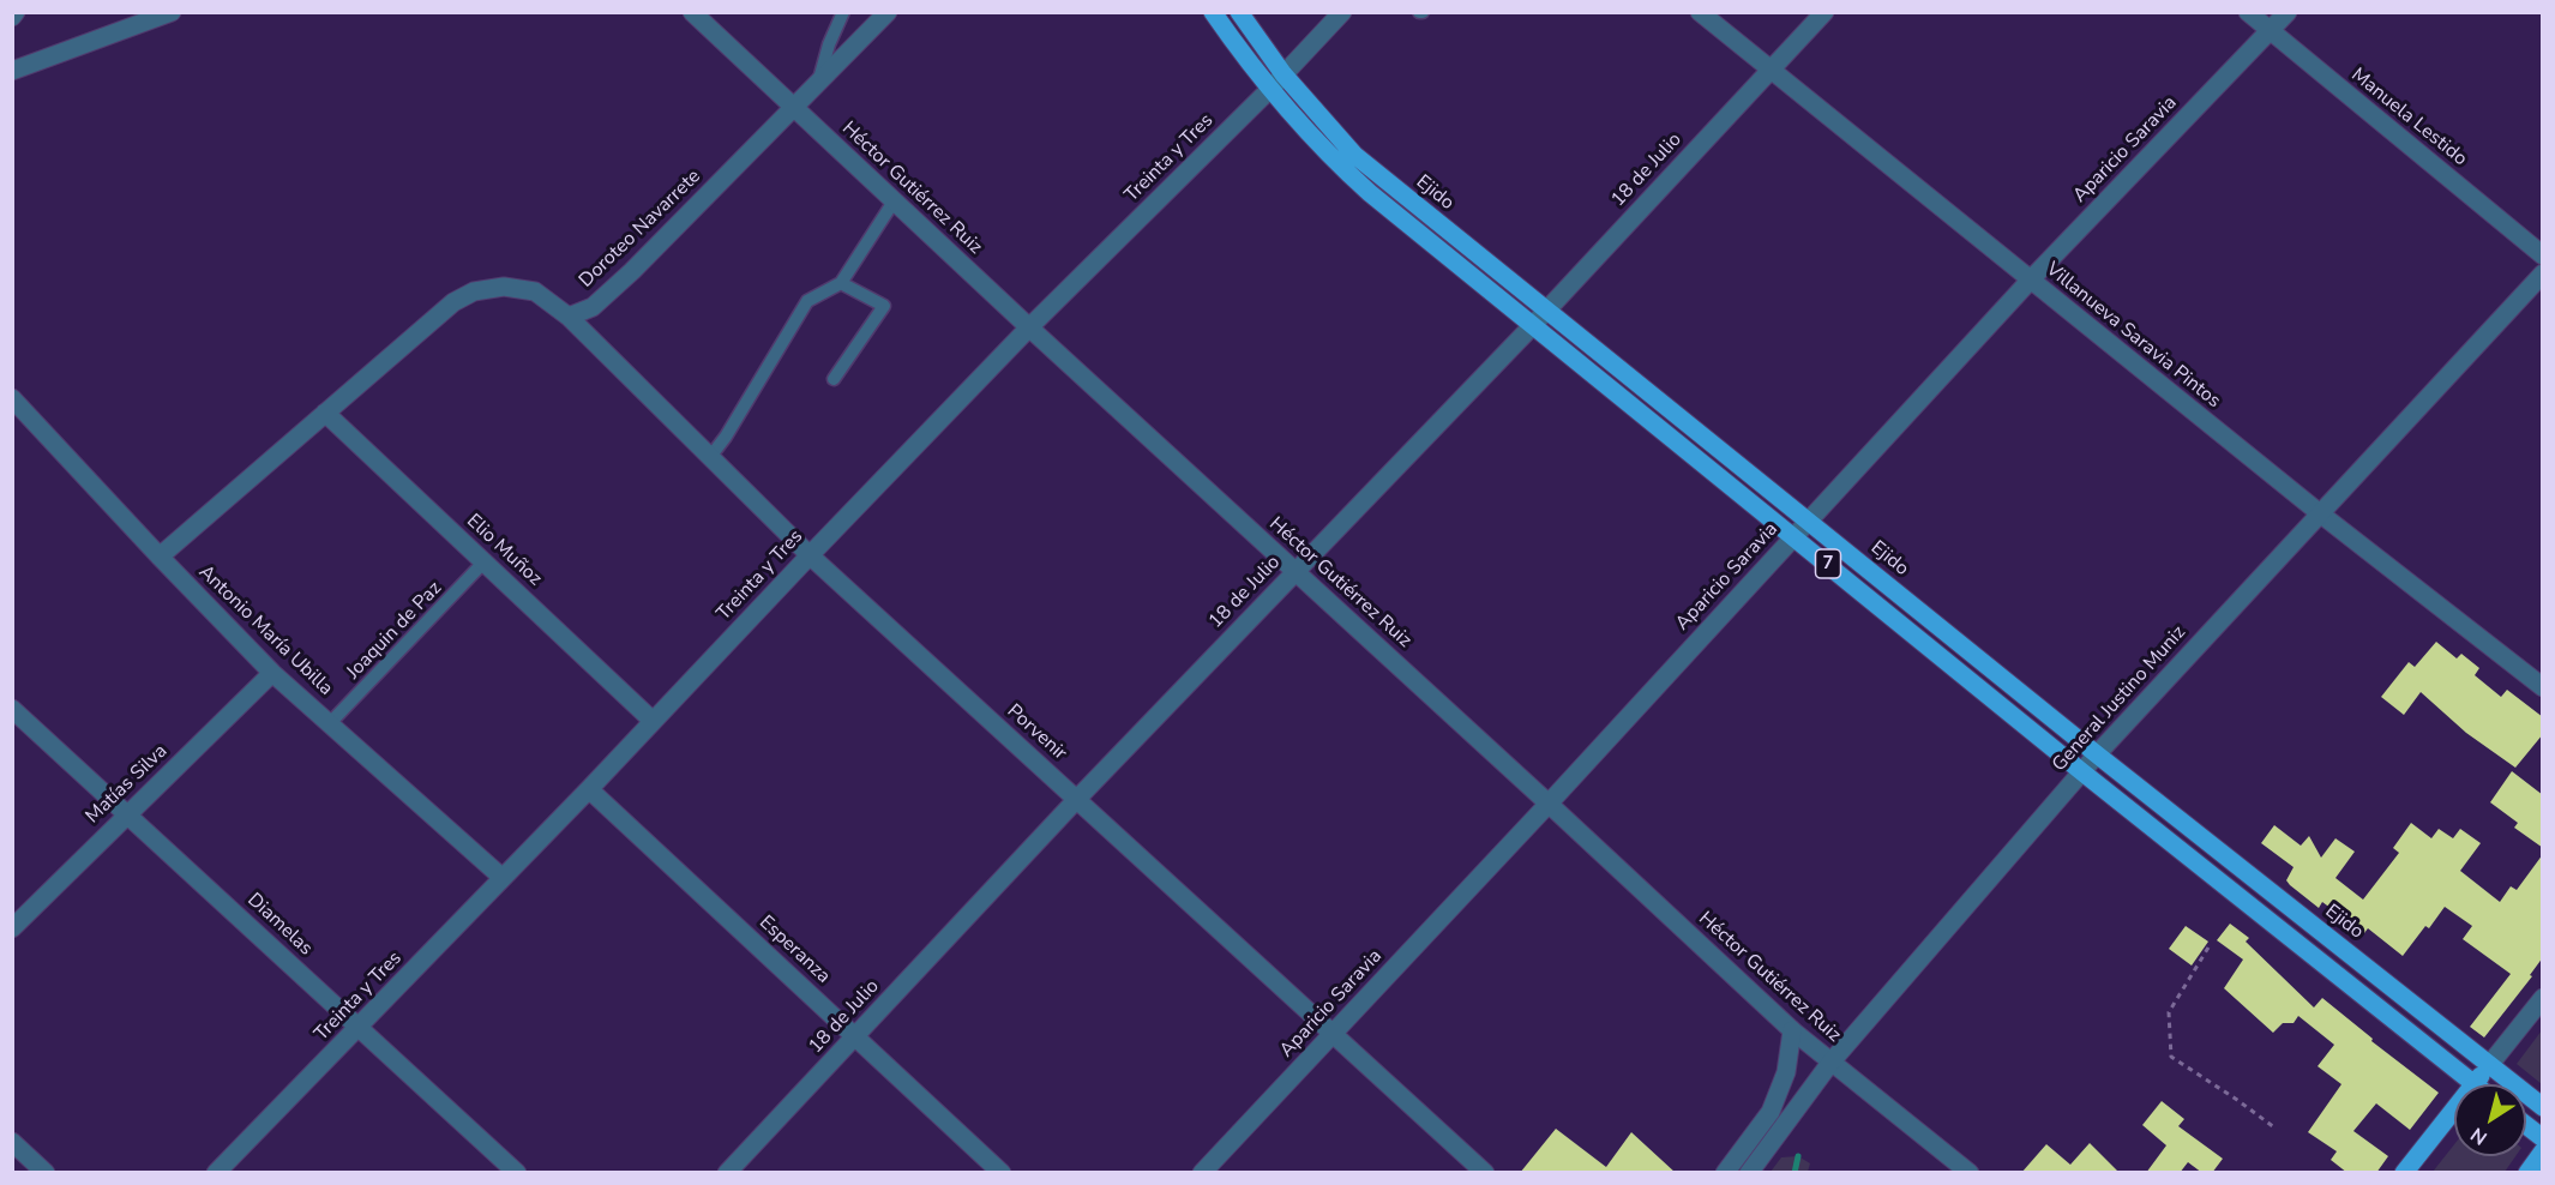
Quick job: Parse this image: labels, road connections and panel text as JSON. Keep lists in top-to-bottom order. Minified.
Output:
{"streets":{"main road":["Ejido","7"],"street":["Manuela Lestido","Aparicio Saravia","Treinta y Tres","18 de Julio","Héctor Gutiérrez Ruiz","Doroteo Navarrete","Villanueva Saravia Pintos","Elio Muñoz","Antonio María Ubilla","General Justino Muniz","Porvenir","Matías Silva","Diamelas","Esperanza"],"lane":["Joaquin de Paz"]},"crossings":[["Manuela Lestido","Aparicio Saravia"],["Aparicio Saravia","Héctor Gutiérrez Ruiz"],["Aparicio Saravia","Ejido"],["Aparicio Saravia","Villanueva Saravia Pintos"],["Aparicio Saravia","Porvenir"],["Treinta y Tres","Héctor Gutiérrez Ruiz"],["Treinta y Tres","Ejido"],["Treinta y Tres","Elio Muñoz"],["Treinta y Tres","Antonio María Ubilla"],["Treinta y Tres","Porvenir"],["Treinta y Tres","Diamelas"],["Treinta y Tres","Esperanza"],["18 de Julio","Héctor Gutiérrez Ruiz"],["18 de Julio","Ejido"],["18 de Julio","Villanueva Saravia Pintos"],["18 de Julio","Porvenir"],["18 de Julio","Esperanza"],["Héctor Gutiérrez Ruiz","Doroteo Navarrete"],["Héctor Gutiérrez Ruiz","General Justino Muniz"],["Ejido","General Justino Muniz"],["Doroteo Navarrete","Porvenir"],["Villanueva Saravia Pintos","General Justino Muniz"],["Elio Muñoz","Joaquin de Paz"],["Antonio María Ubilla","Joaquin de Paz"],["Antonio María Ubilla","Matías Silva"],["Matías Silva","Diamelas"]],"north":"bottom left"}
